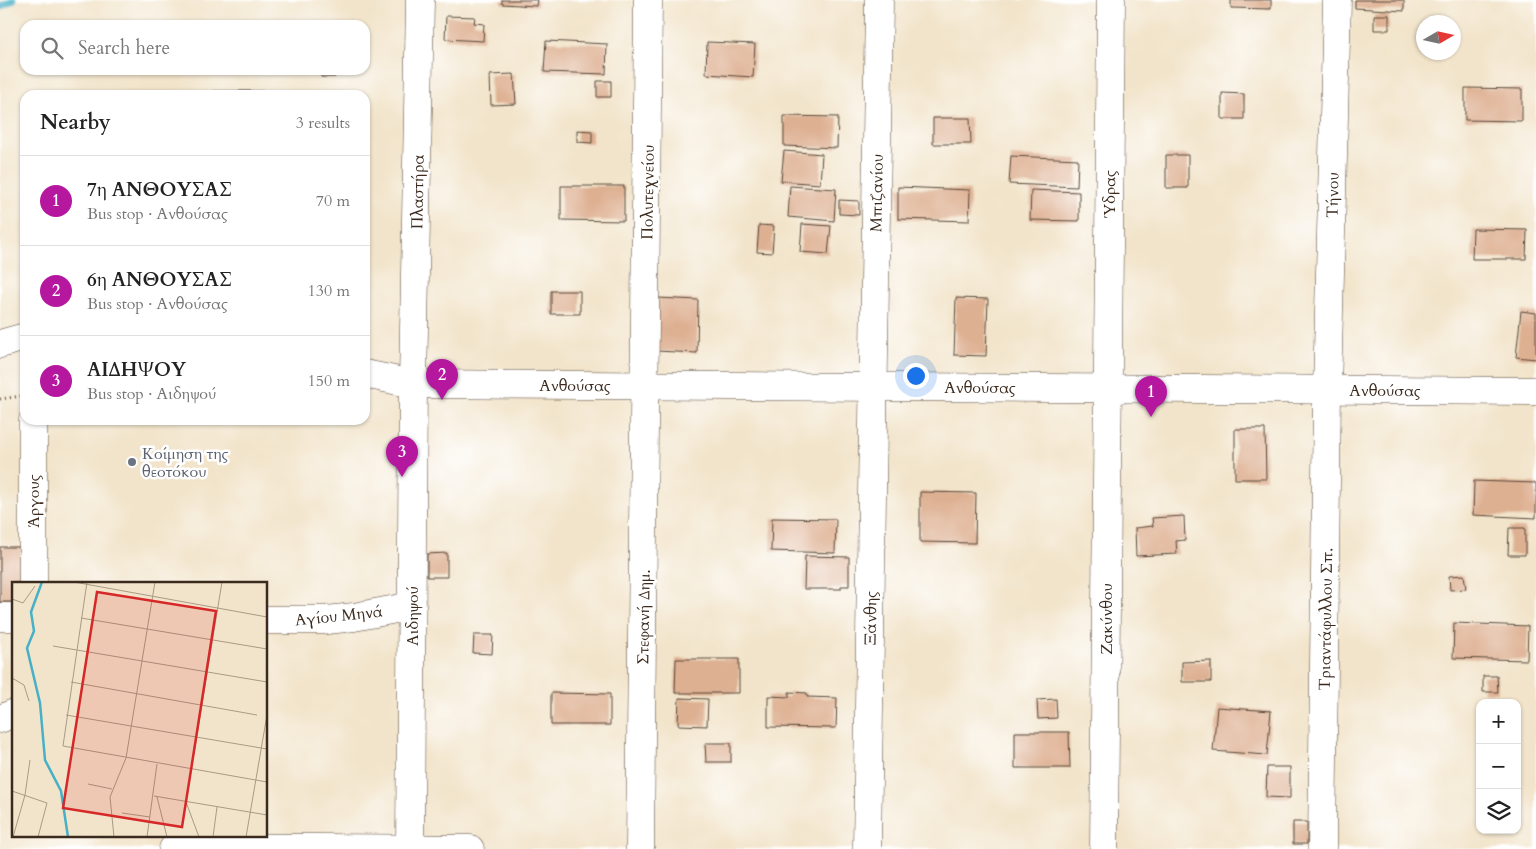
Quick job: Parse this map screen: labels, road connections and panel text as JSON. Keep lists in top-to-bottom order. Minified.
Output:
{"streets":{"street":["Πλαστήρα","Πολυτεχνείου","Μπιζανίου","Ύδρας","Τήνου","Ανθούσας","Άργους","Αγίου Μηνά","Αιδηψού","Στεφανή Δημ.","Ξάνθης","Ζακύνθου","Τριαντάφυλλου Σπ."]},"crossings":[["Πλαστήρα","Ανθούσας"],["Πλαστήρα","Αιδηψού"],["Πολυτεχνείου","Ανθούσας"],["Πολυτεχνείου","Στεφανή Δημ."],["Μπιζανίου","Ανθούσας"],["Μπιζανίου","Ξάνθης"],["Ύδρας","Ανθούσας"],["Ύδρας","Ζακύνθου"],["Τήνου","Ανθούσας"],["Τήνου","Τριαντάφυλλου Σπ."],["Ανθούσας","Αιδηψού"],["Ανθούσας","Στεφανή Δημ."],["Ανθούσας","Ξάνθης"],["Ανθούσας","Ζακύνθου"],["Ανθούσας","Τριαντάφυλλου Σπ."],["Αγίου Μηνά","Αιδηψού"]],"places":["Κοίμηση της θεοτόκου"],"north":"right","page":{"search":"Search here","heading":["Nearby","3 results"],"list":[{"mark":"1","name":"7η ΑΝΘΟΥΣΑΣ","note":"Bus stop · Ανθούσας","value":"70 m"},{"mark":"2","name":"6η ΑΝΘΟΥΣΑΣ","note":"Bus stop · Ανθούσας","value":"130 m"},{"mark":"3","name":"ΑΙΔΗΨΟΥ","note":"Bus stop · Αιδηψού","value":"150 m"}],"pins":["2","1","3"],"map_buttons":["+","−"]}}
